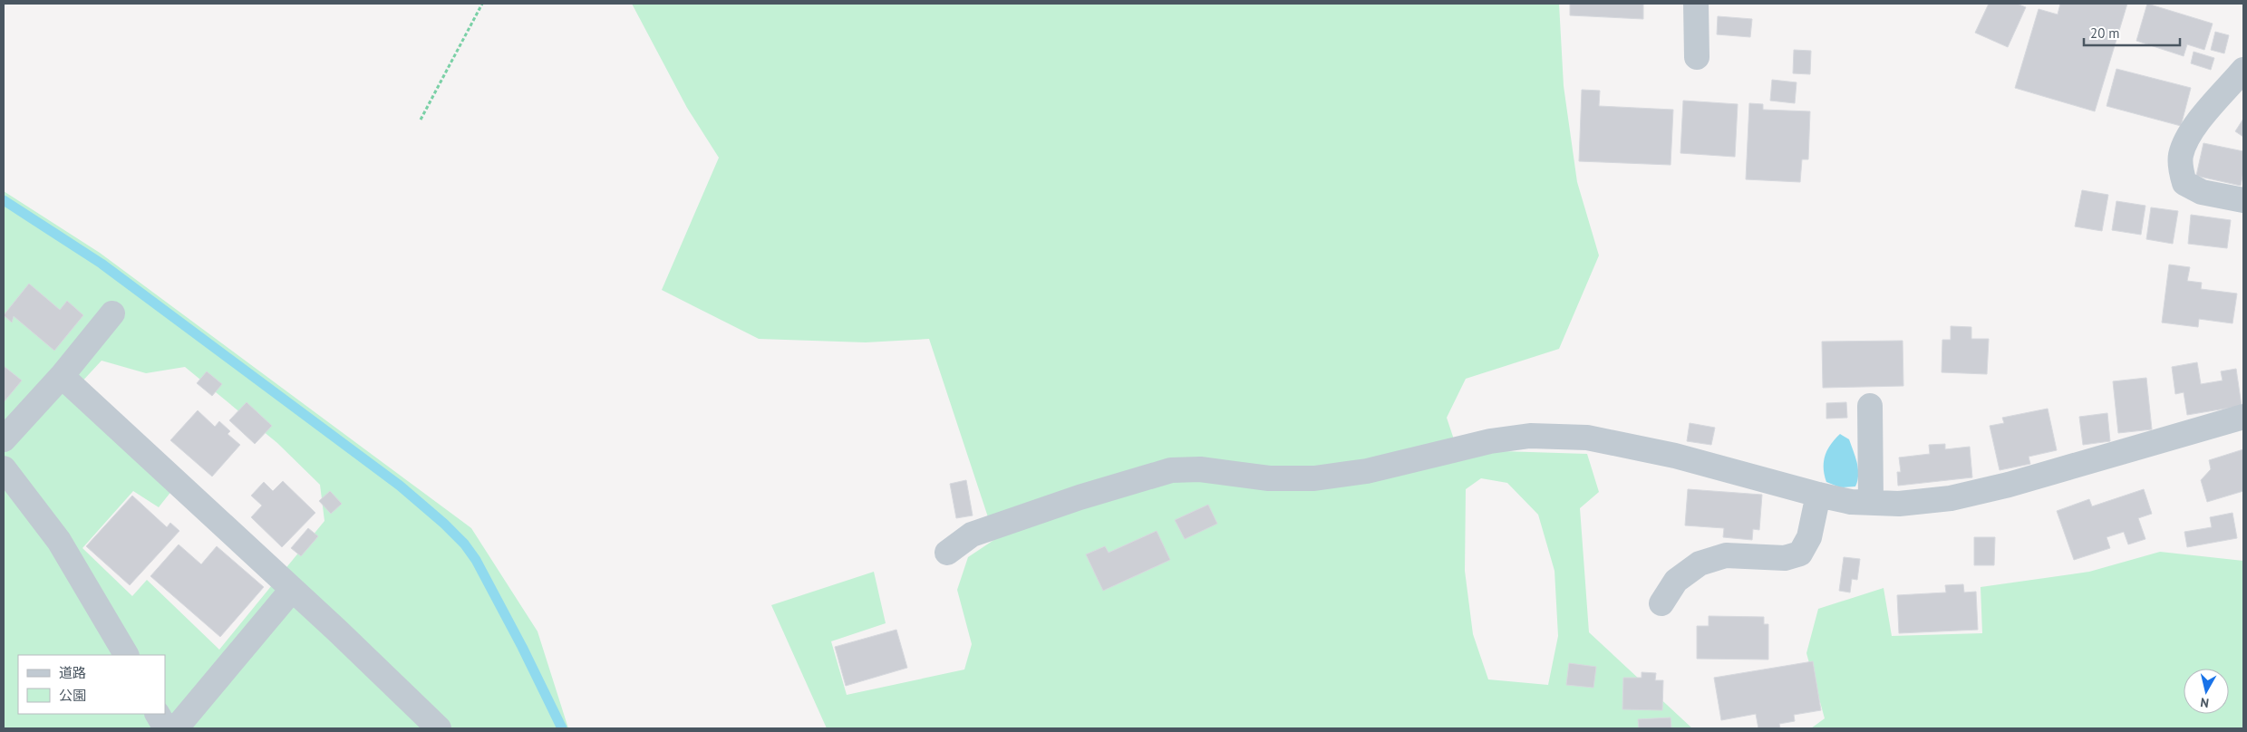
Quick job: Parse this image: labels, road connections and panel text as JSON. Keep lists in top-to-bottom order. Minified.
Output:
{"legend":["道路","公園"],"scale_bar":"20 m","north":"bottom"}
